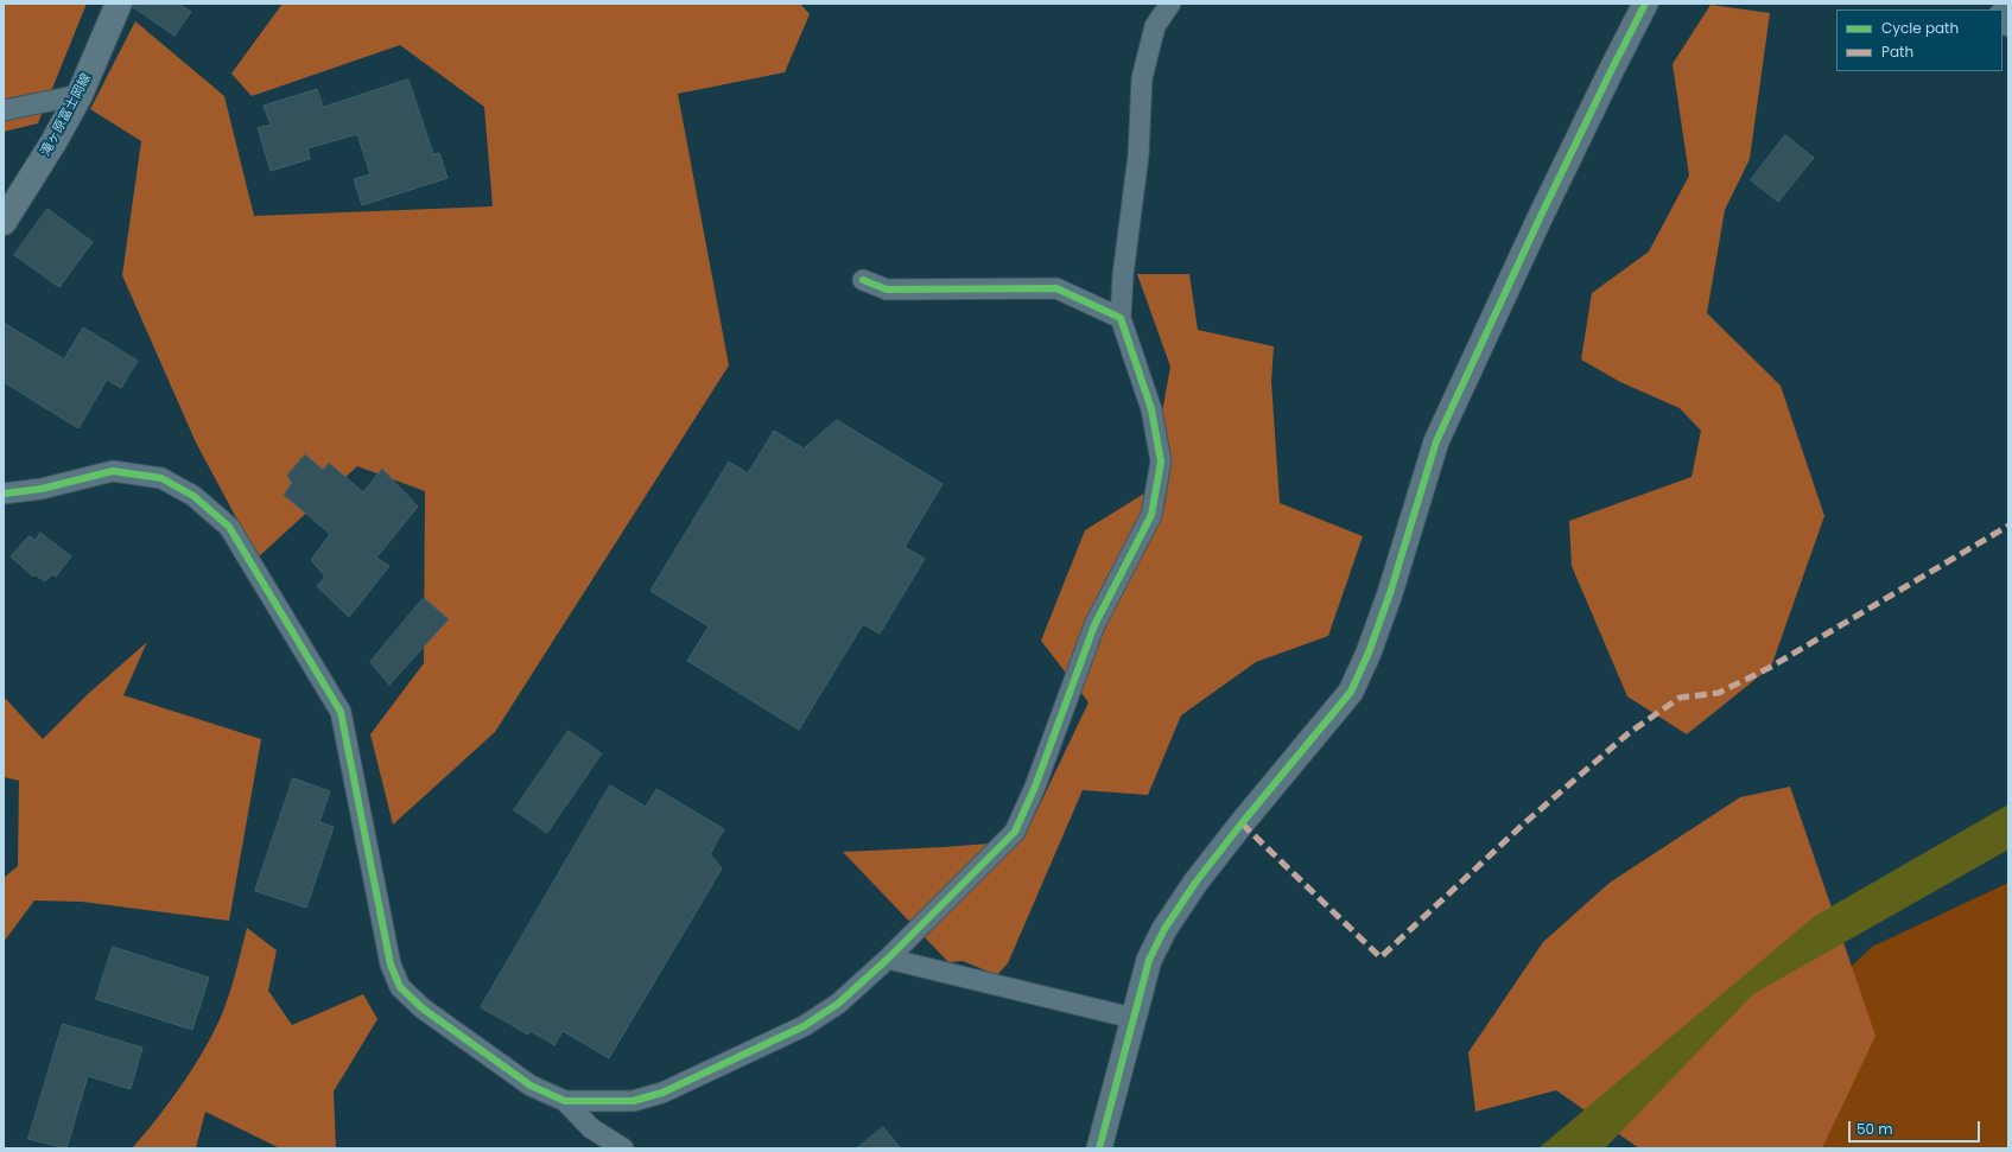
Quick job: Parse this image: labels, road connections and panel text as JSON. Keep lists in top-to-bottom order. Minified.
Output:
{"streets":{"main road":["滝ヶ原富士岡線"]},"legend":["Cycle path","Path"],"scale_bar":"50 m"}
